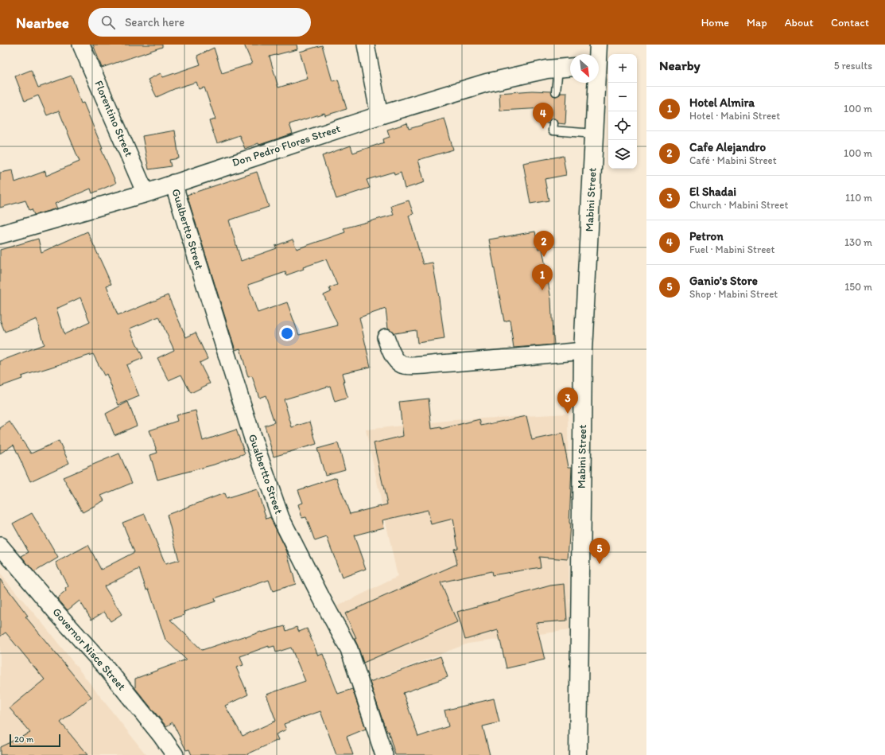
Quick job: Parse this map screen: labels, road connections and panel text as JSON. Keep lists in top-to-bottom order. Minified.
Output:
{"streets":{"main road":["Don Pedro Flores Street","Mabini Street"],"street":["Florentino Street","Gualbertto Street","Governor Nisce Street"]},"crossings":[["Florentino Street","Don Pedro Flores Street"],["Don Pedro Flores Street","Gualbertto Street"]],"scale_bar":"20 m","north":"bottom right","page":{"header":"Nearbee","search":"Search here","nav":["Home","Map","About","Contact"],"heading":["Nearby","5 results"],"map_buttons":["+","−"],"list":[{"mark":"1","name":"Hotel Almira","note":"Hotel · Mabini Street","value":"100 m"},{"mark":"2","name":"Cafe Alejandro","note":"Café · Mabini Street","value":"100 m"},{"mark":"3","name":"El Shadai","note":"Church · Mabini Street","value":"110 m"},{"mark":"4","name":"Petron","note":"Fuel · Mabini Street","value":"130 m"},{"mark":"5","name":"Ganio's Store","note":"Shop · Mabini Street","value":"150 m"}],"pins":["4","2","1","3","5"],"scale":"20 m"}}
